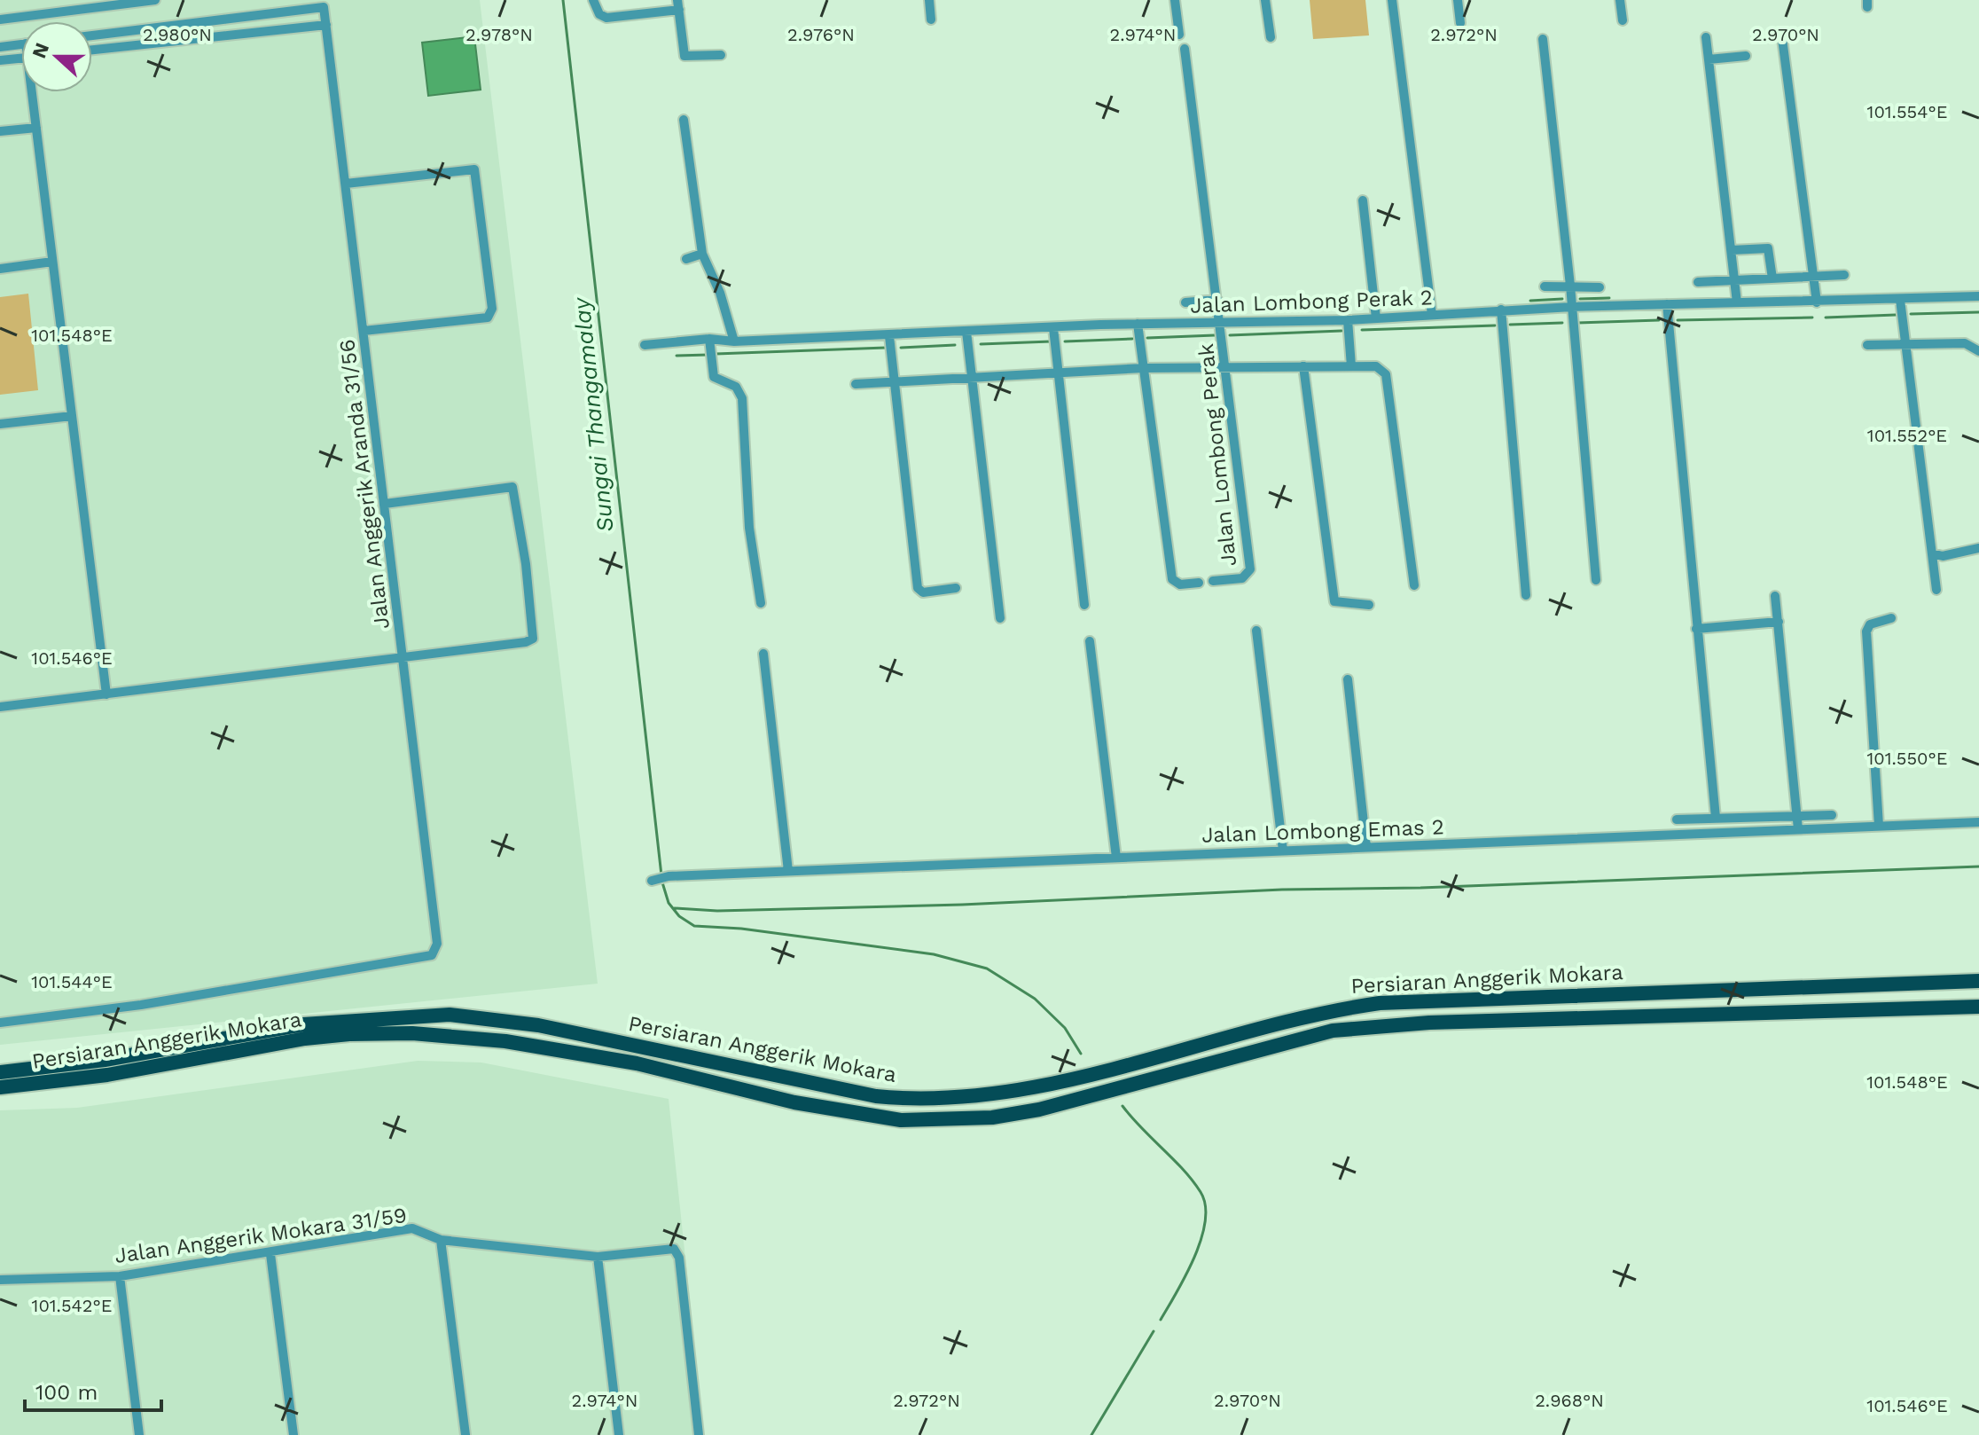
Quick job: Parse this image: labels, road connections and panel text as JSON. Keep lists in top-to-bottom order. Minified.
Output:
{"streets":{"main road":["Persiaran Anggerik Mokara"],"street":["Jalan Lombong Perak 2","Jalan Lombong Perak","Jalan Anggerik Aranda 31/56","Jalan Lombong Emas 2","Jalan Anggerik Mokara 31/59"]},"crossings":[["Jalan Lombong Perak 2","Jalan Lombong Perak"]],"water":["Sungai Thangamalay"],"scale_bar":"100 m","north":"left","coordinates":["2.980°N","2.978°N","2.976°N","2.974°N","2.972°N","2.970°N","101.554°E","101.548°E","101.552°E","101.546°E","101.550°E","101.544°E","101.542°E","2.968°N"]}
